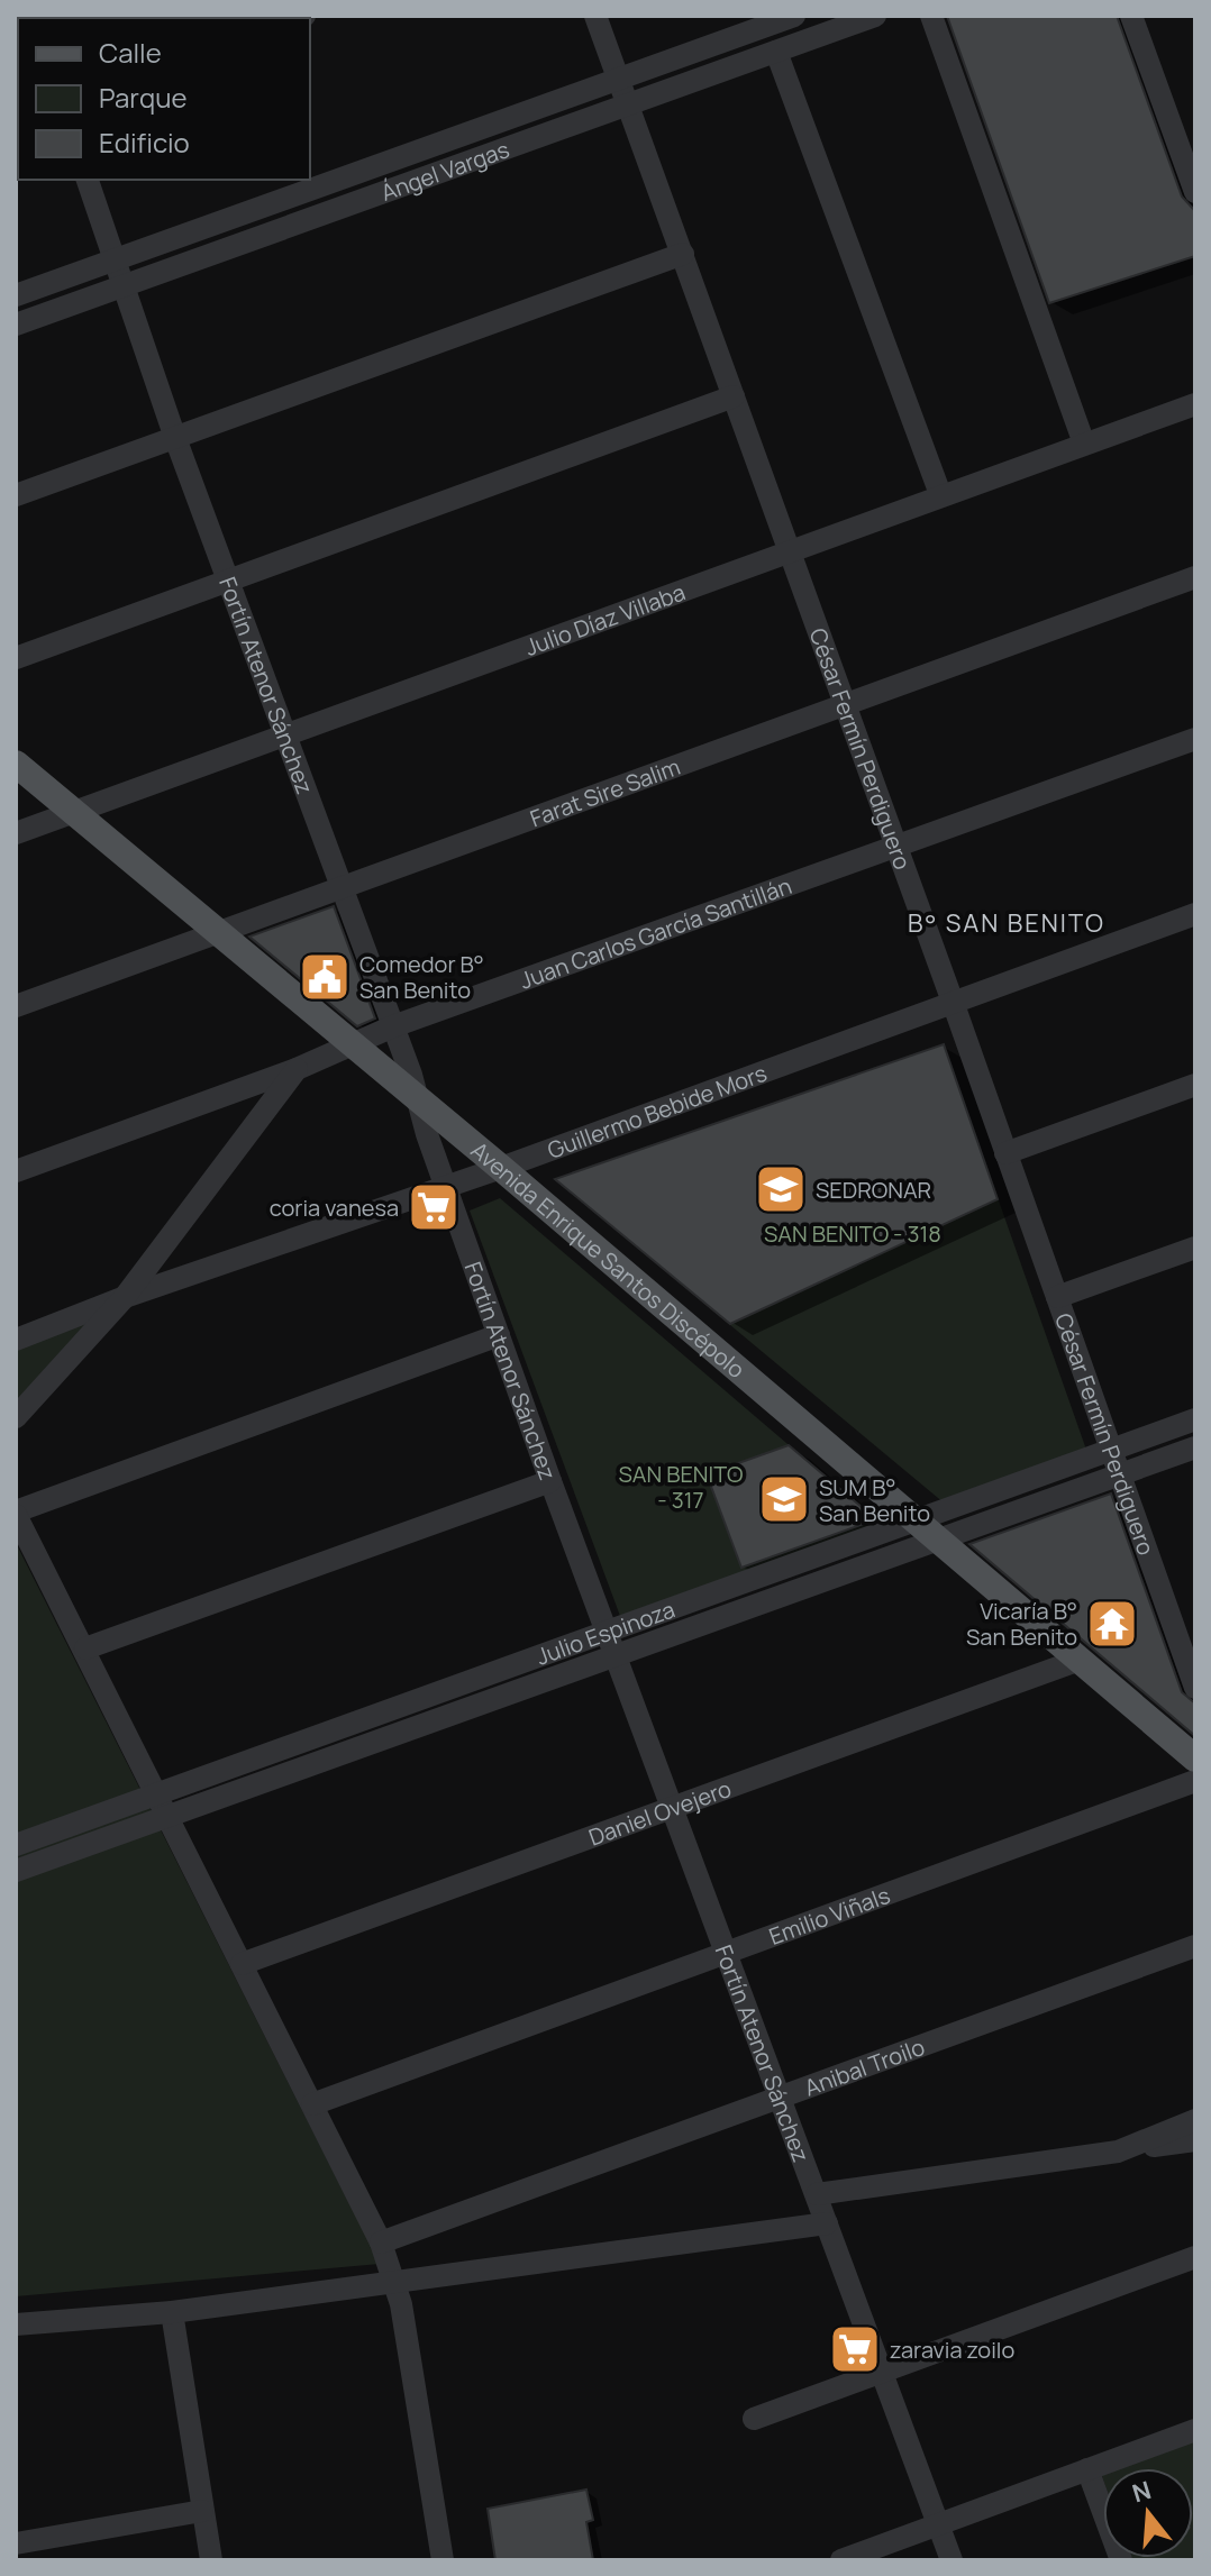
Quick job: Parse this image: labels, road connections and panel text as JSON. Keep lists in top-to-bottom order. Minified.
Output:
{"streets":{"main road":["Avenida Enrique Santos Discépolo"],"street":["Ángel Vargas","Julio Díaz Villaba","Fortín Atenor Sánchez","César Fermín Perdiguero","Farat Sire Salim","Juan Carlos García Santillán","Guillermo Bebide Mors","Julio Espinoza","Daniel Ovejero","Emilio Viñals","Anibal Troilo"]},"crossings":[["Ángel Vargas","Fortín Atenor Sánchez"],["Ángel Vargas","César Fermín Perdiguero"],["Julio Díaz Villaba","Fortín Atenor Sánchez"],["Julio Díaz Villaba","César Fermín Perdiguero"],["Julio Díaz Villaba","Avenida Enrique Santos Discépolo"],["Fortín Atenor Sánchez","Farat Sire Salim"],["Fortín Atenor Sánchez","Juan Carlos García Santillán"],["Fortín Atenor Sánchez","Guillermo Bebide Mors"],["Fortín Atenor Sánchez","Avenida Enrique Santos Discépolo"],["Fortín Atenor Sánchez","Julio Espinoza"],["Fortín Atenor Sánchez","Daniel Ovejero"],["Fortín Atenor Sánchez","Emilio Viñals"],["Fortín Atenor Sánchez","Anibal Troilo"],["César Fermín Perdiguero","Farat Sire Salim"],["César Fermín Perdiguero","Juan Carlos García Santillán"],["César Fermín Perdiguero","Guillermo Bebide Mors"],["César Fermín Perdiguero","Julio Espinoza"],["Farat Sire Salim","Avenida Enrique Santos Discépolo"],["Juan Carlos García Santillán","Avenida Enrique Santos Discépolo"],["Guillermo Bebide Mors","Avenida Enrique Santos Discépolo"],["Avenida Enrique Santos Discépolo","Julio Espinoza"],["Avenida Enrique Santos Discépolo","Daniel Ovejero"]],"districts":["B° SAN BENITO"],"parks":["SAN BENITO - 318","SAN BENITO - 317"],"places":{"public building":["Comedor B° San Benito"],"school or university":["SEDRONAR","SUM B° San Benito"],"supermarket":["coria vanesa","zaravia zoilo"],"temple":["Vicaría B° San Benito"]},"legend":["Calle","Parque","Edificio"],"north":"top"}
